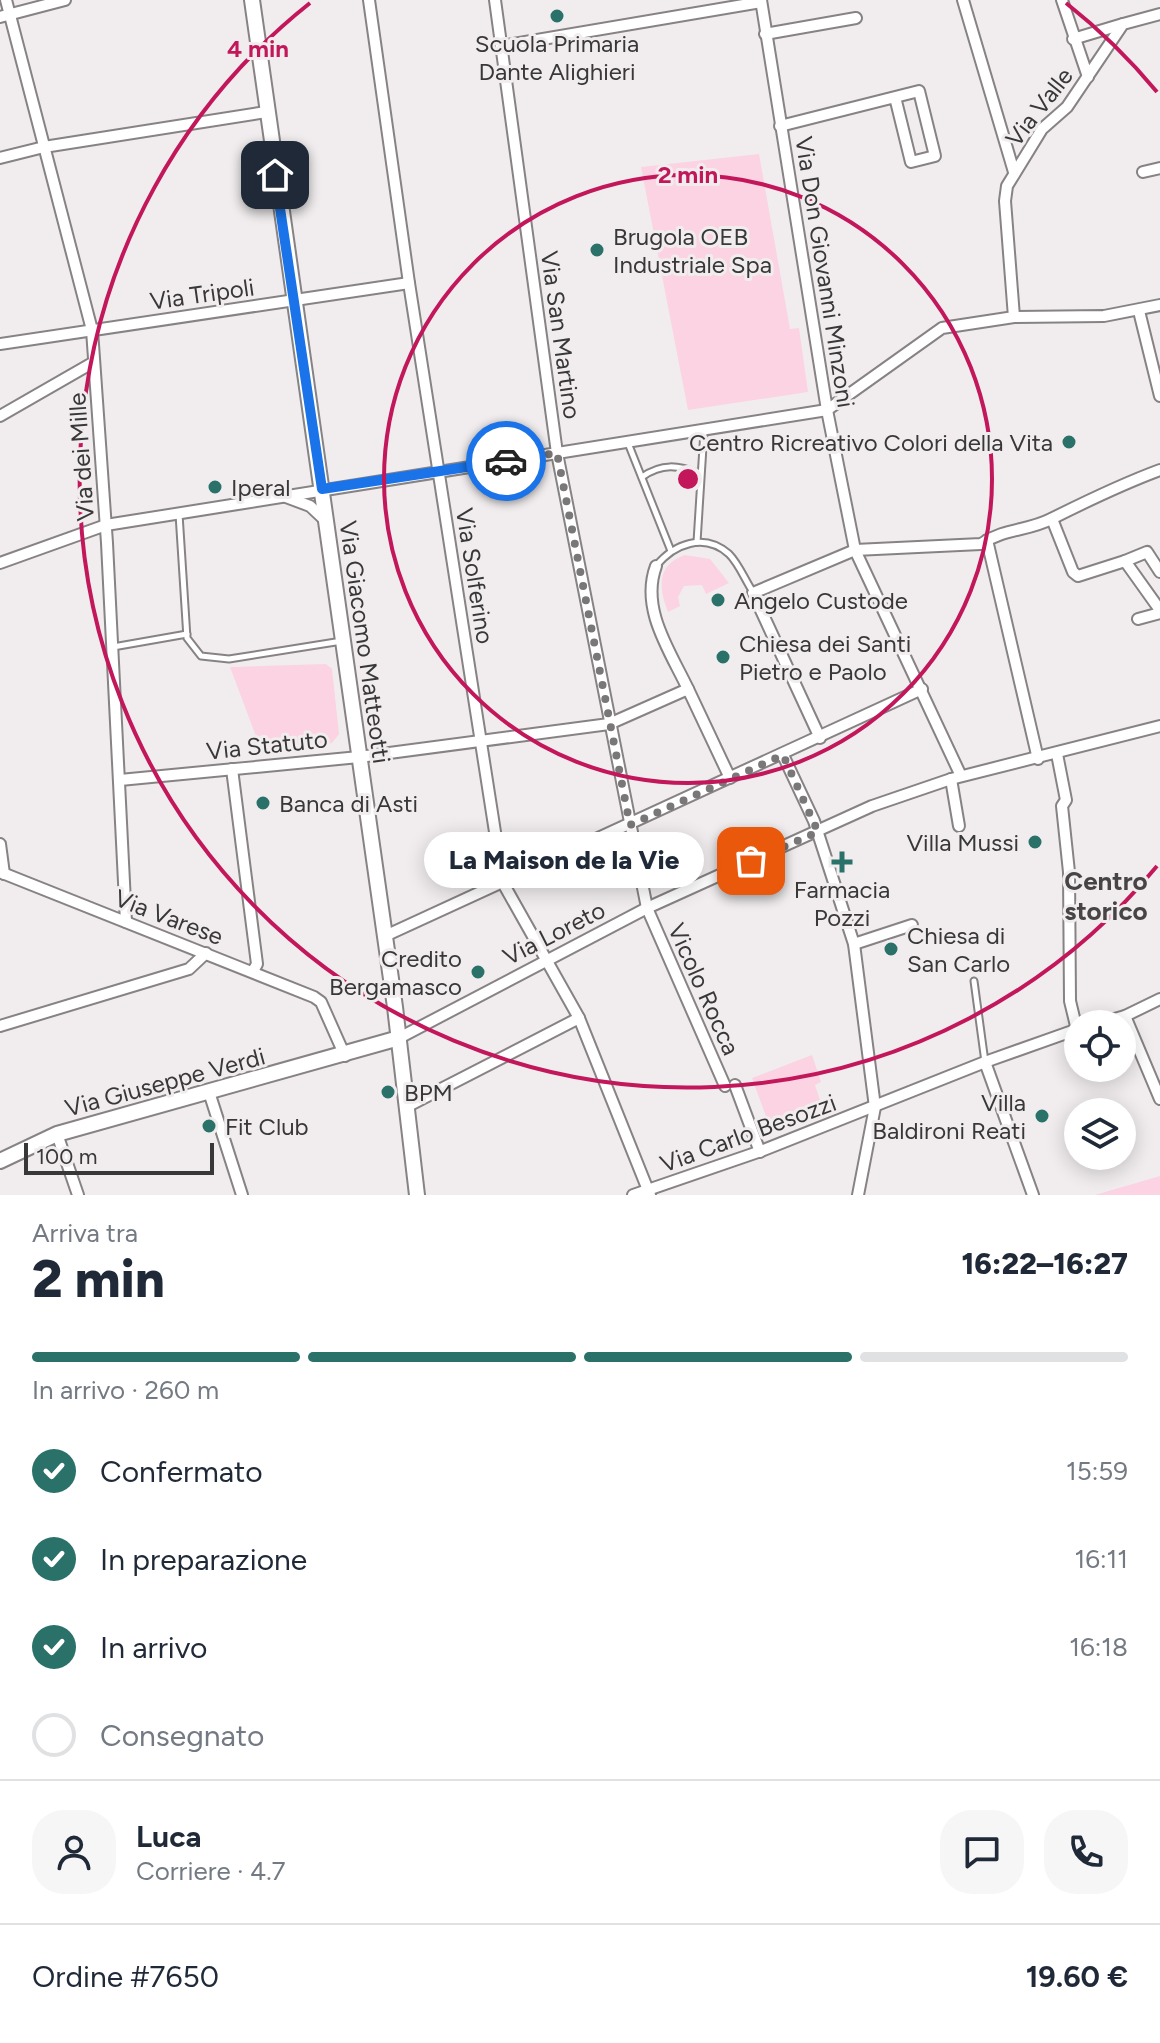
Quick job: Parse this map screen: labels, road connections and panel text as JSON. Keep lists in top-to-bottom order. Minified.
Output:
{"streets":{"street":["Via Valle","Via Don Giovanni Minzoni","Via Tripoli","Via San Martino","Via dei Mille","Via Solferino","Via Giacomo Matteotti","Via Statuto","Via Varese","Via Loreto","Vicolo Rocca","Via Giuseppe Verdi","Via Carlo Besozzi"]},"crossings":[["Via Don Giovanni Minzoni","Via Loreto"],["Via Tripoli","Via dei Mille"],["Via Tripoli","Via Solferino"],["Via Tripoli","Via Giacomo Matteotti"],["Via San Martino","Via Statuto"],["Via San Martino","Via Loreto"],["Via San Martino","Vicolo Rocca"],["Via dei Mille","Via Statuto"],["Via dei Mille","Via Varese"],["Via Solferino","Via Statuto"],["Via Solferino","Via Loreto"],["Via Solferino","Via Carlo Besozzi"],["Via Giacomo Matteotti","Via Statuto"],["Via Giacomo Matteotti","Via Loreto"],["Via Giacomo Matteotti","Via Giuseppe Verdi"],["Via Varese","Via Giuseppe Verdi"],["Via Loreto","Vicolo Rocca"],["Via Loreto","Via Giuseppe Verdi"],["Vicolo Rocca","Via Carlo Besozzi"]],"districts":["Centro storico"],"places":{"other":["Scuola Primaria Dante Alighieri","Brugola OEB Industriale Spa","Centro Ricreativo Colori della Vita","Iperal","Angelo Custode","Chiesa dei Santi Pietro e Paolo","Banca di Asti","Villa Mussi","La Maison de la Vie","Chiesa di San Carlo","Credito Bergamasco","BPM","Villa Baldironi Reati","Fit Club"],"health":["Farmacia Pozzi"]},"scale_bar":"100 m","page":{"bubble":"La Maison de la Vie","scale":"100 m","heading":["2 min","Arriva tra","16:22–16:27"],"panel":["Luca","Corriere · 4.7","Ordine #7650","19.60 €"],"bar":"In arrivo · 260 m","list":[["Confermato","15:59"],["In preparazione","16:11"],["In arrivo","16:18"],"Consegnato"]},"rings":["4 min","2 min"]}
